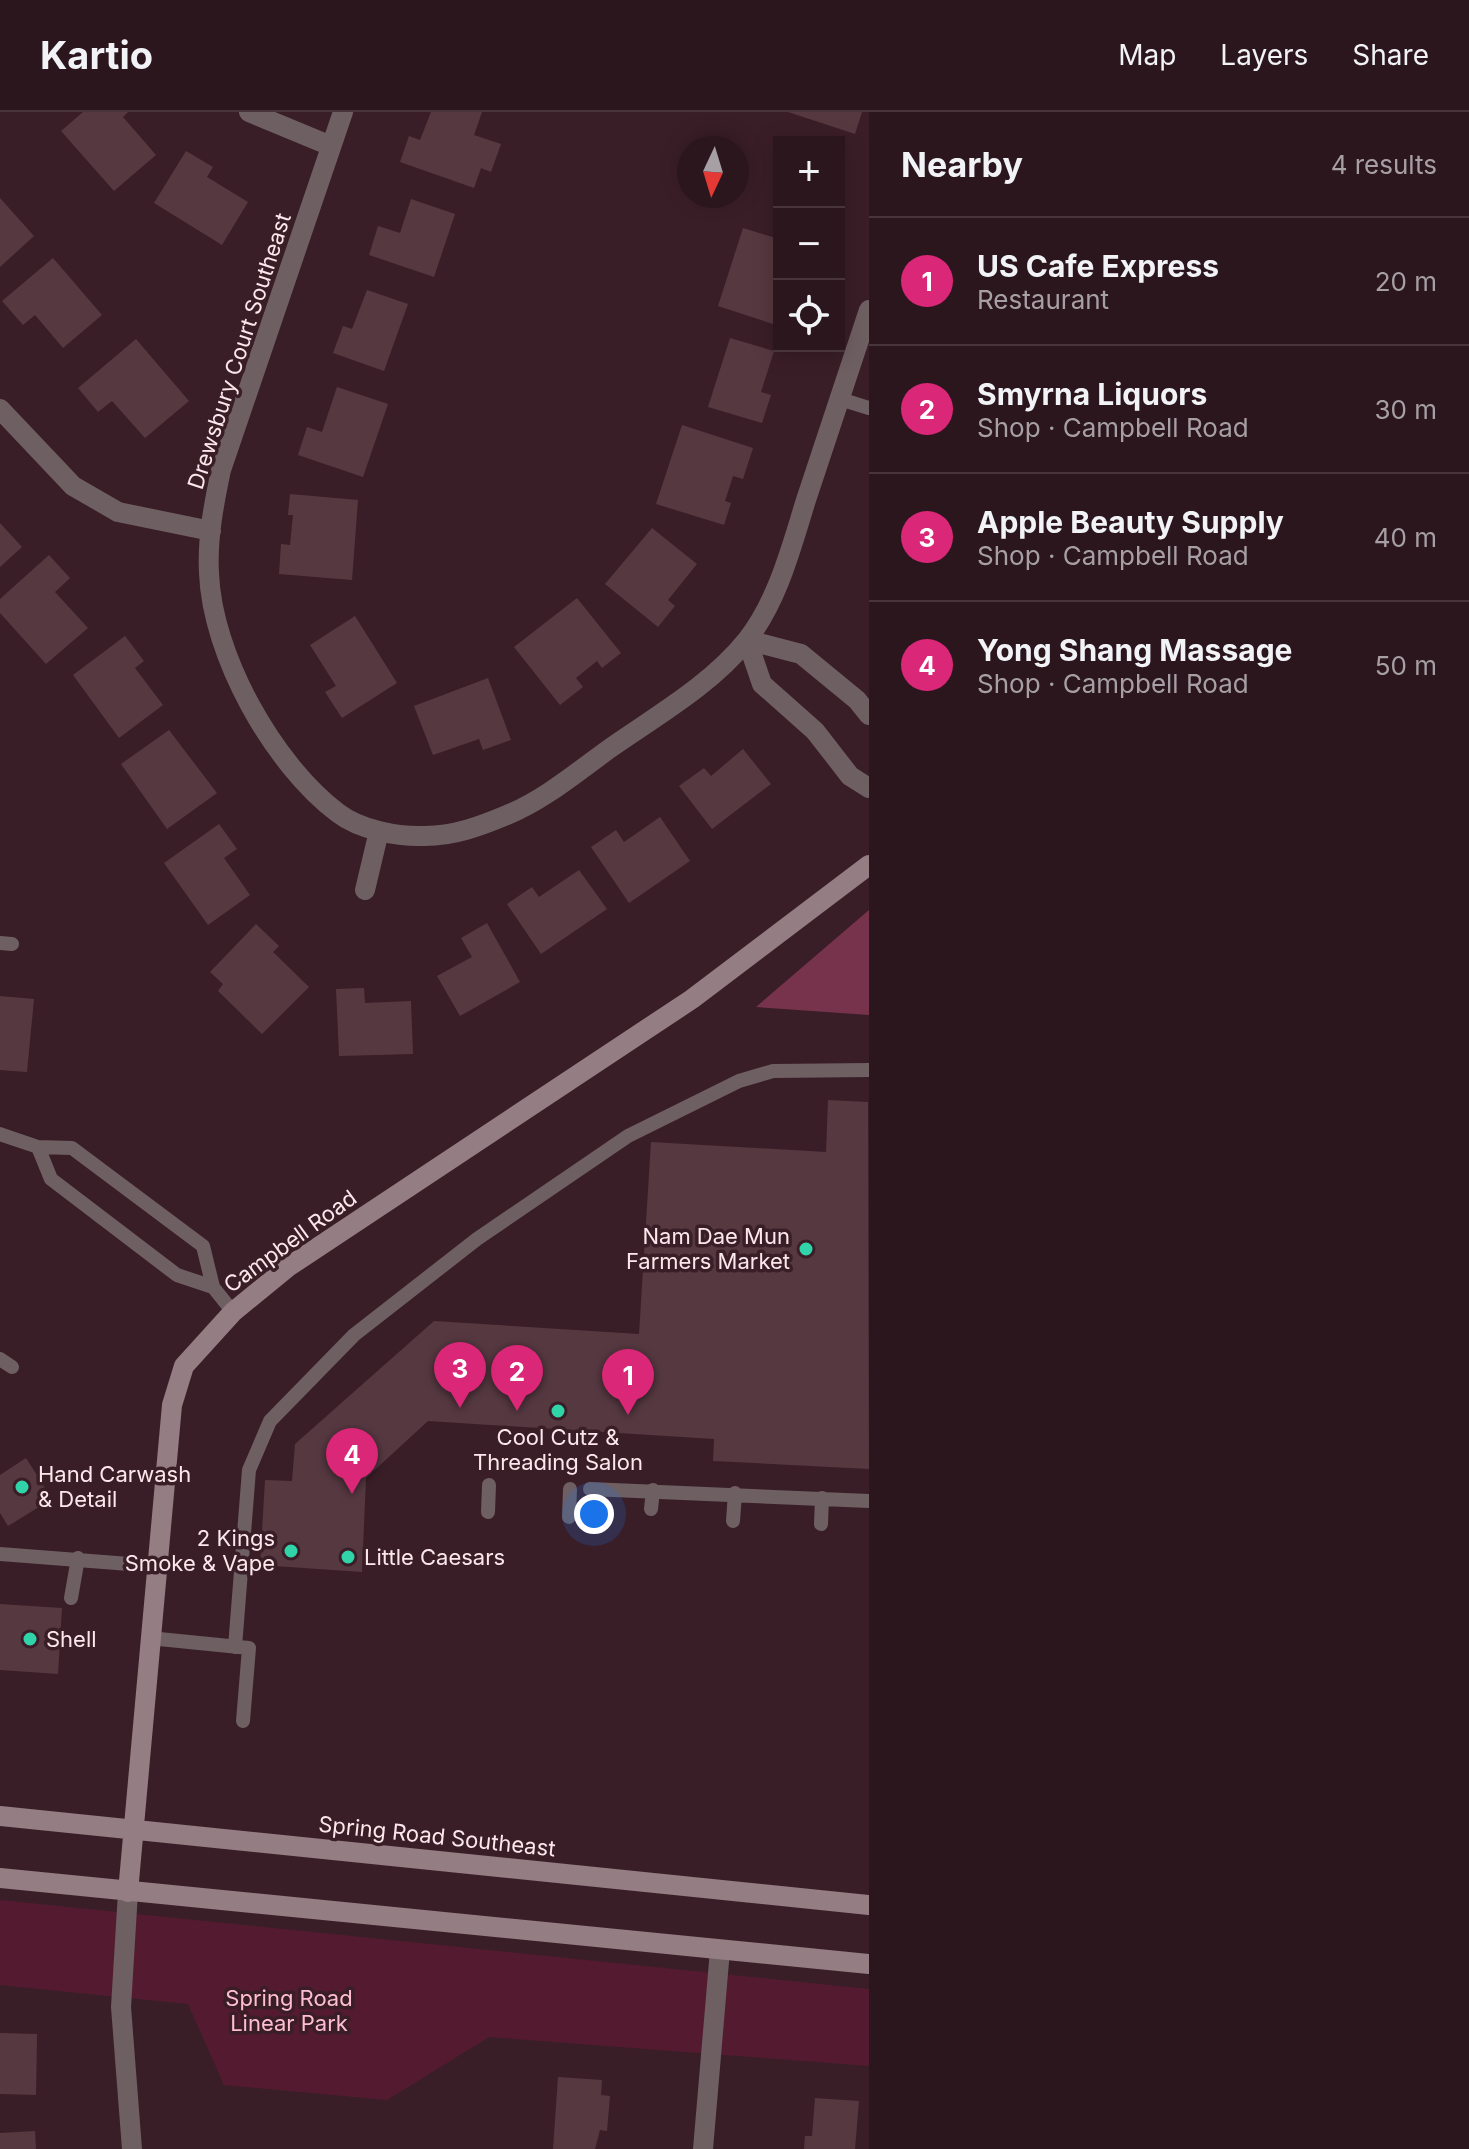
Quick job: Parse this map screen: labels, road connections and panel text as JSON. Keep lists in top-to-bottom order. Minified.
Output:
{"streets":{"main road":["Campbell Road","Spring Road Southeast"],"street":["Drewsbury Court Southeast"]},"crossings":[["Campbell Road","Spring Road Southeast"]],"parks":["Spring Road Linear Park"],"places":["Nam Dae Mun Farmers Market","Cool Cutz & Threading Salon","Hand Carwash & Detail","2 Kings Smoke & Vape","Little Caesars","Shell"],"north":"bottom","page":{"header":"Kartio","nav":["Map","Layers","Share"],"heading":["Nearby","4 results"],"map_buttons":["+","−"],"list":[{"mark":"1","name":"US Cafe Express","note":"Restaurant","value":"20 m"},{"mark":"2","name":"Smyrna Liquors","note":"Shop · Campbell Road","value":"30 m"},{"mark":"3","name":"Apple Beauty Supply","note":"Shop · Campbell Road","value":"40 m"},{"mark":"4","name":"Yong Shang Massage","note":"Shop · Campbell Road","value":"50 m"}],"pins":["3","2","1","4"]}}
